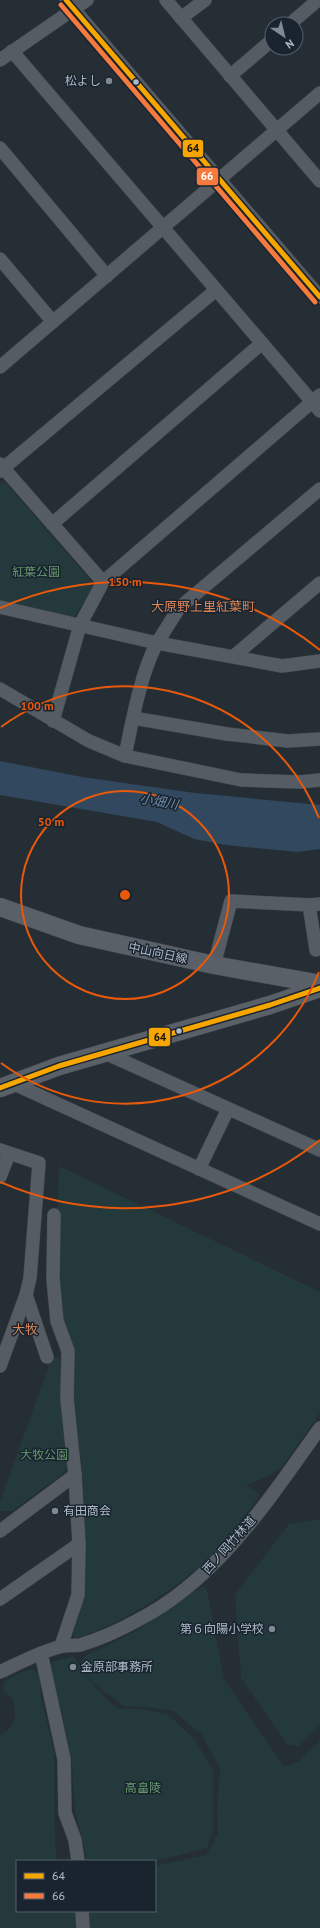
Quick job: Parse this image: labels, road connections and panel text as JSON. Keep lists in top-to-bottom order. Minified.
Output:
{"streets":{"main road":["中山向日線"],"street":["西ノ岡竹林道"]},"districts":["大原野上里紅葉町","大牧"],"water":["小畑川"],"parks":["紅葉公園","大牧公園","高畠陵"],"places":["松よし","有田商会","第６向陽小学校","金原部事務所"],"lines":["transit line 64","transit line 66"],"legend":["64","66"],"north":"bottom right","rings":["150 m","100 m","50 m"]}
